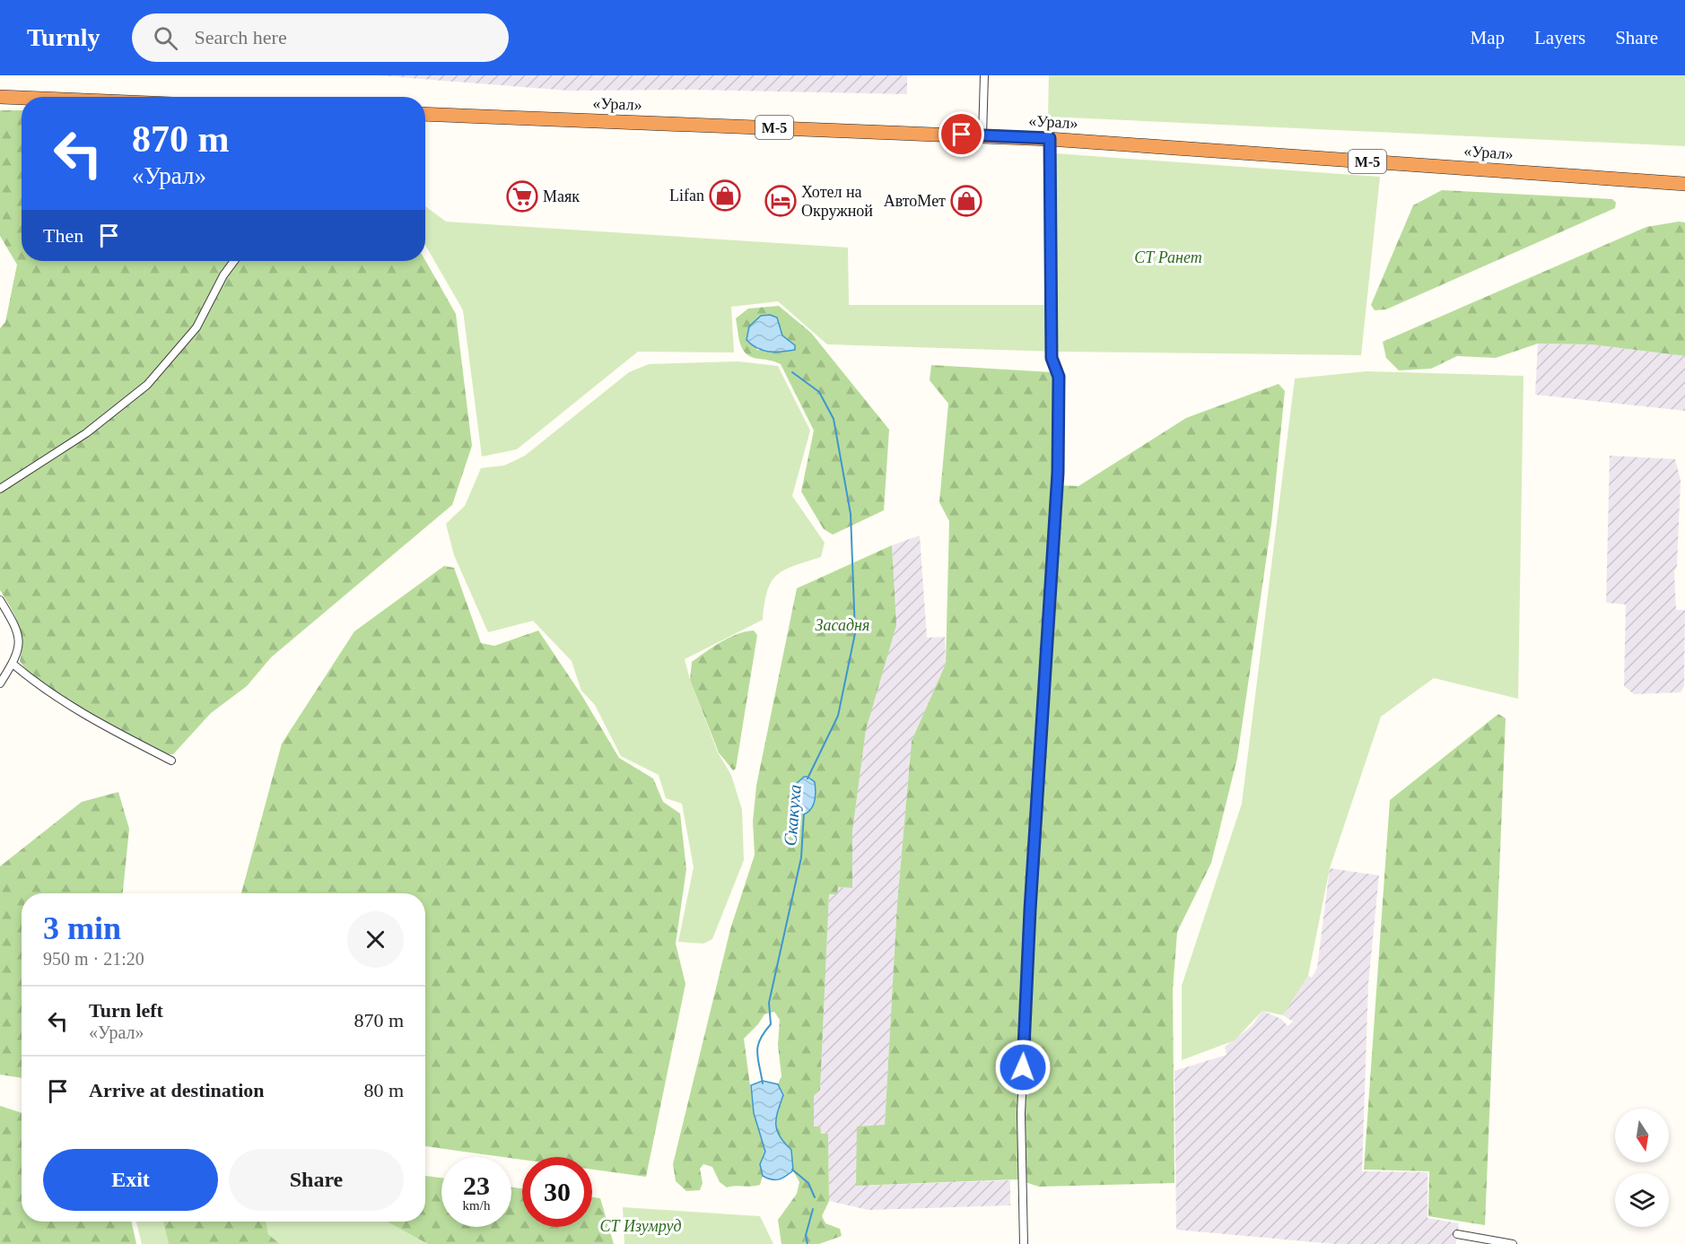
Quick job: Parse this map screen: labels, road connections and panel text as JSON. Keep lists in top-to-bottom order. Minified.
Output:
{"streets":{"highway":["«Урал»","М-5"]},"water":["Скакуха"],"parks":["СТ Ранет","Засадня","СТ Изумруд"],"places":{"shop":["Lifan","АвтоМет"],"supermarket":["Маяк"],"hotel":["Хотел на Окружной"]},"north":"bottom","page":{"header":"Turnly","search":"Search here","nav":["Map","Layers","Share"],"turn":["870 m","«Урал»"],"then":"Then","heading":["3 min","950 m · 21:20"],"list":[{"name":"Turn left","note":"«Урал»","value":"870 m"},{"name":"Arrive at destination","value":"80 m"}],"buttons":["Exit","Share"],"speed":"23 km/h","limit":"30"}}
